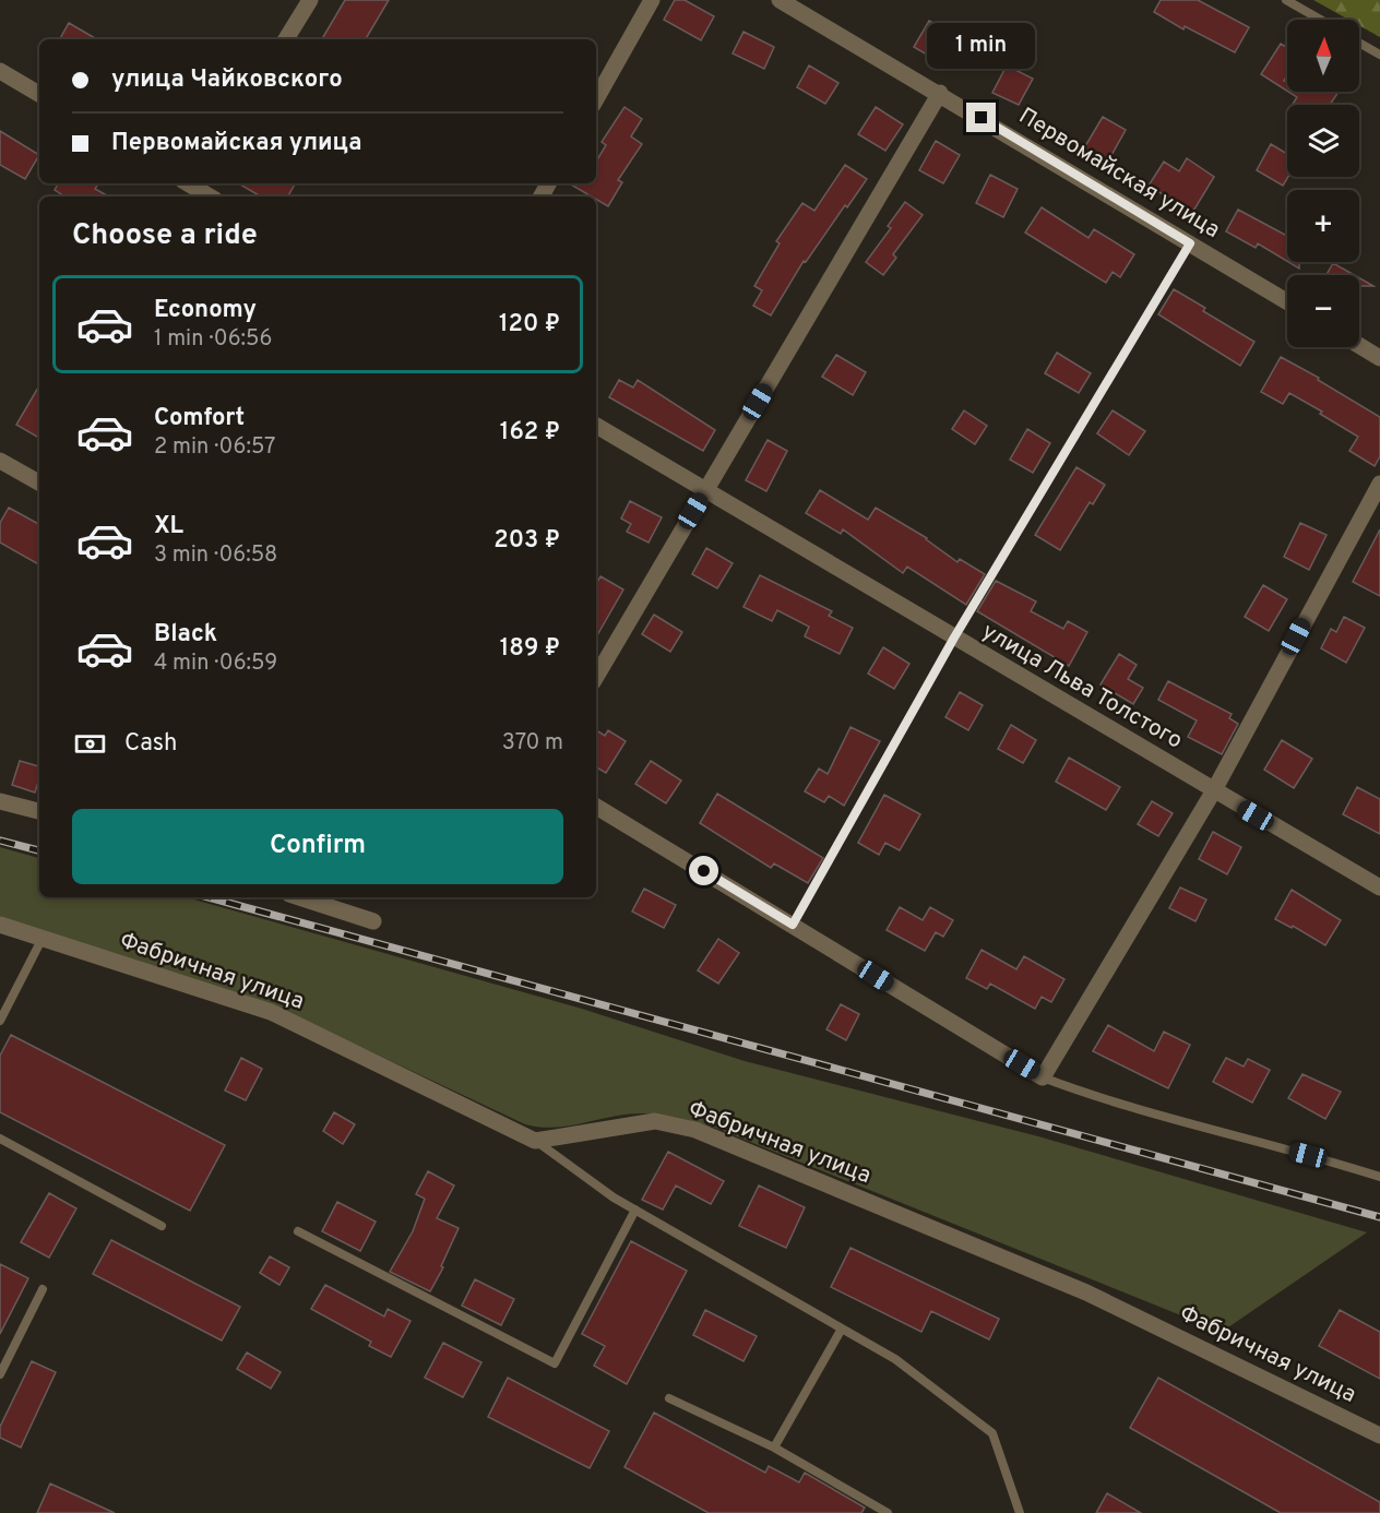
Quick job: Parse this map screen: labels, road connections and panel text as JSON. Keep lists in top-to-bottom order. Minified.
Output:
{"streets":{"street":["Первомайская улица","улица Льва Толстого","Фабричная улица"]},"north":"top","page":{"map_buttons":["+","−"],"bubble":"1 min","banner":["улица Чайковского","Первомайская улица"],"heading":"Choose a ride","list":[{"name":"Economy","note":"1 min · 06:56","value":"120 ₽"},{"name":"Comfort","note":"2 min · 06:57","value":"162 ₽"},{"name":"XL","note":"3 min · 06:58","value":"203 ₽"},{"name":"Black","note":"4 min · 06:59","value":"189 ₽"}],"pay":["Cash","370 m"],"buttons":"Confirm"}}
